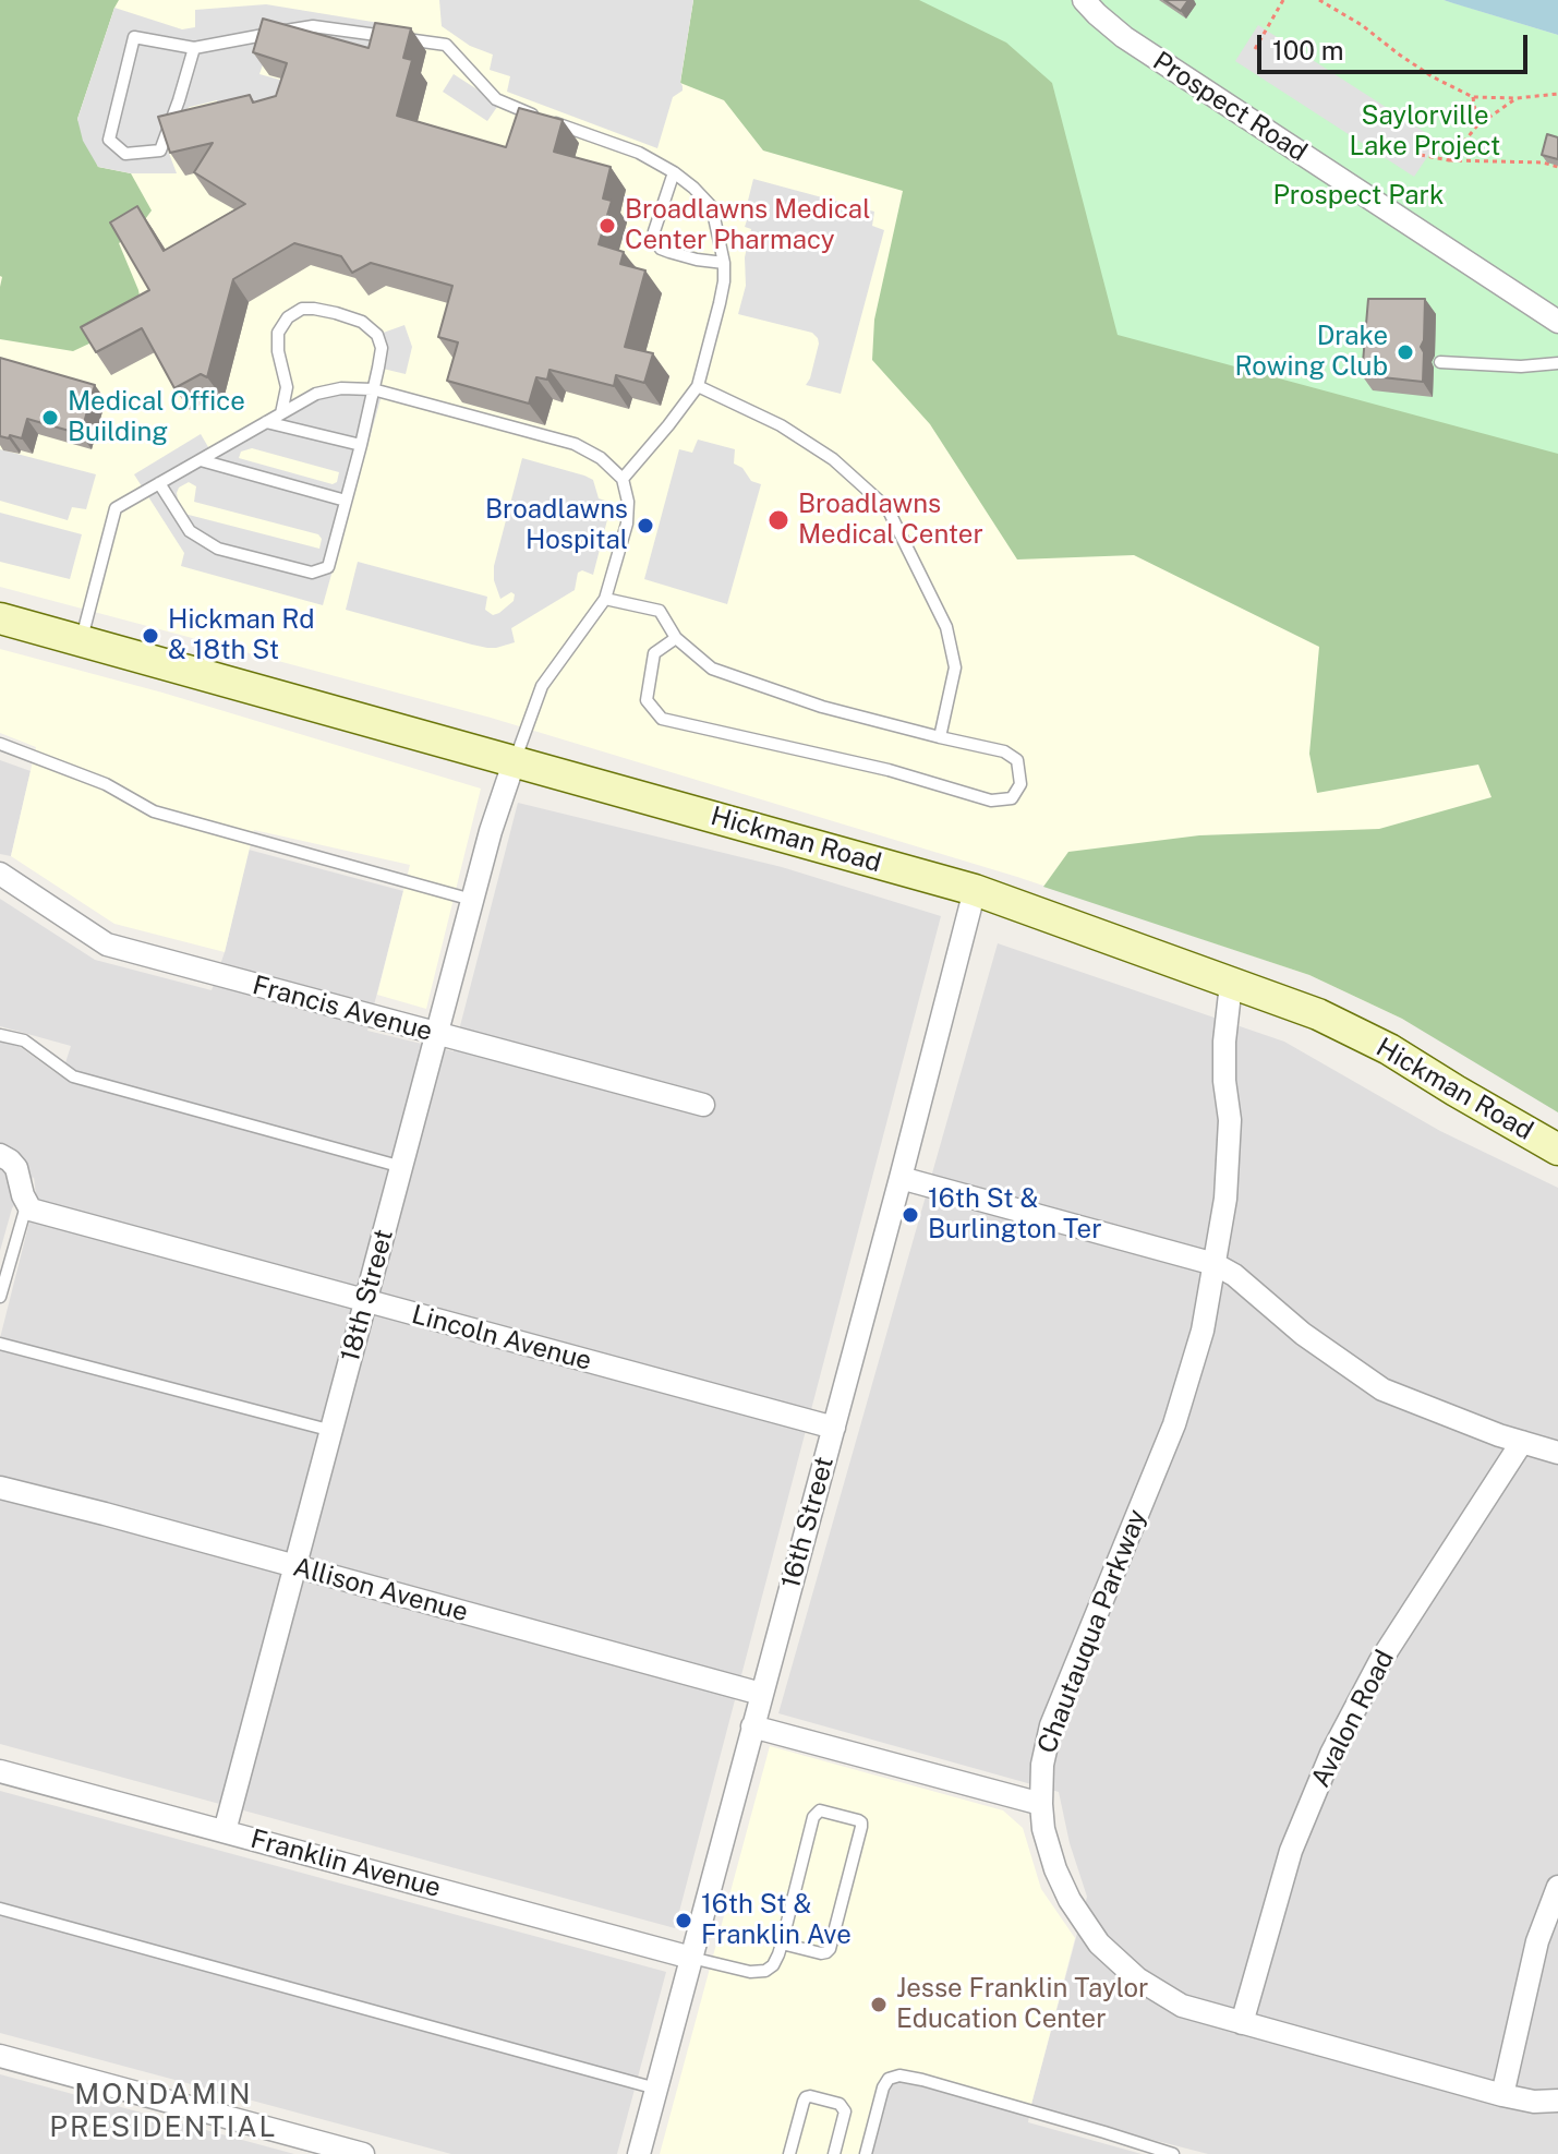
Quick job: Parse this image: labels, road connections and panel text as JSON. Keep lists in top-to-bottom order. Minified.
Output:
{"streets":{"main road":["Hickman Road"],"street":["Prospect Road","Francis Avenue","18th Street","Lincoln Avenue","16th Street","Allison Avenue","Chautauqua Parkway","Avalon Road","Franklin Avenue"]},"crossings":[["Hickman Road","18th Street"],["Hickman Road","16th Street"],["Hickman Road","Chautauqua Parkway"],["Francis Avenue","18th Street"],["18th Street","Lincoln Avenue"],["18th Street","Allison Avenue"],["18th Street","Franklin Avenue"],["Lincoln Avenue","16th Street"],["16th Street","Allison Avenue"],["16th Street","Franklin Avenue"],["Chautauqua Parkway","Avalon Road"]],"districts":["MONDAMIN PRESIDENTIAL"],"parks":["Saylorville Lake Project","Prospect Park"],"places":["Broadlawns Medical Center Pharmacy","Drake Rowing Club","Medical Office Building","Broadlawns Medical Center","Broadlawns Hospital","Hickman Rd & 18th St","16th St & Burlington Ter","16th St & Franklin Ave","Jesse Franklin Taylor Education Center"],"scale_bar":"100 m"}
